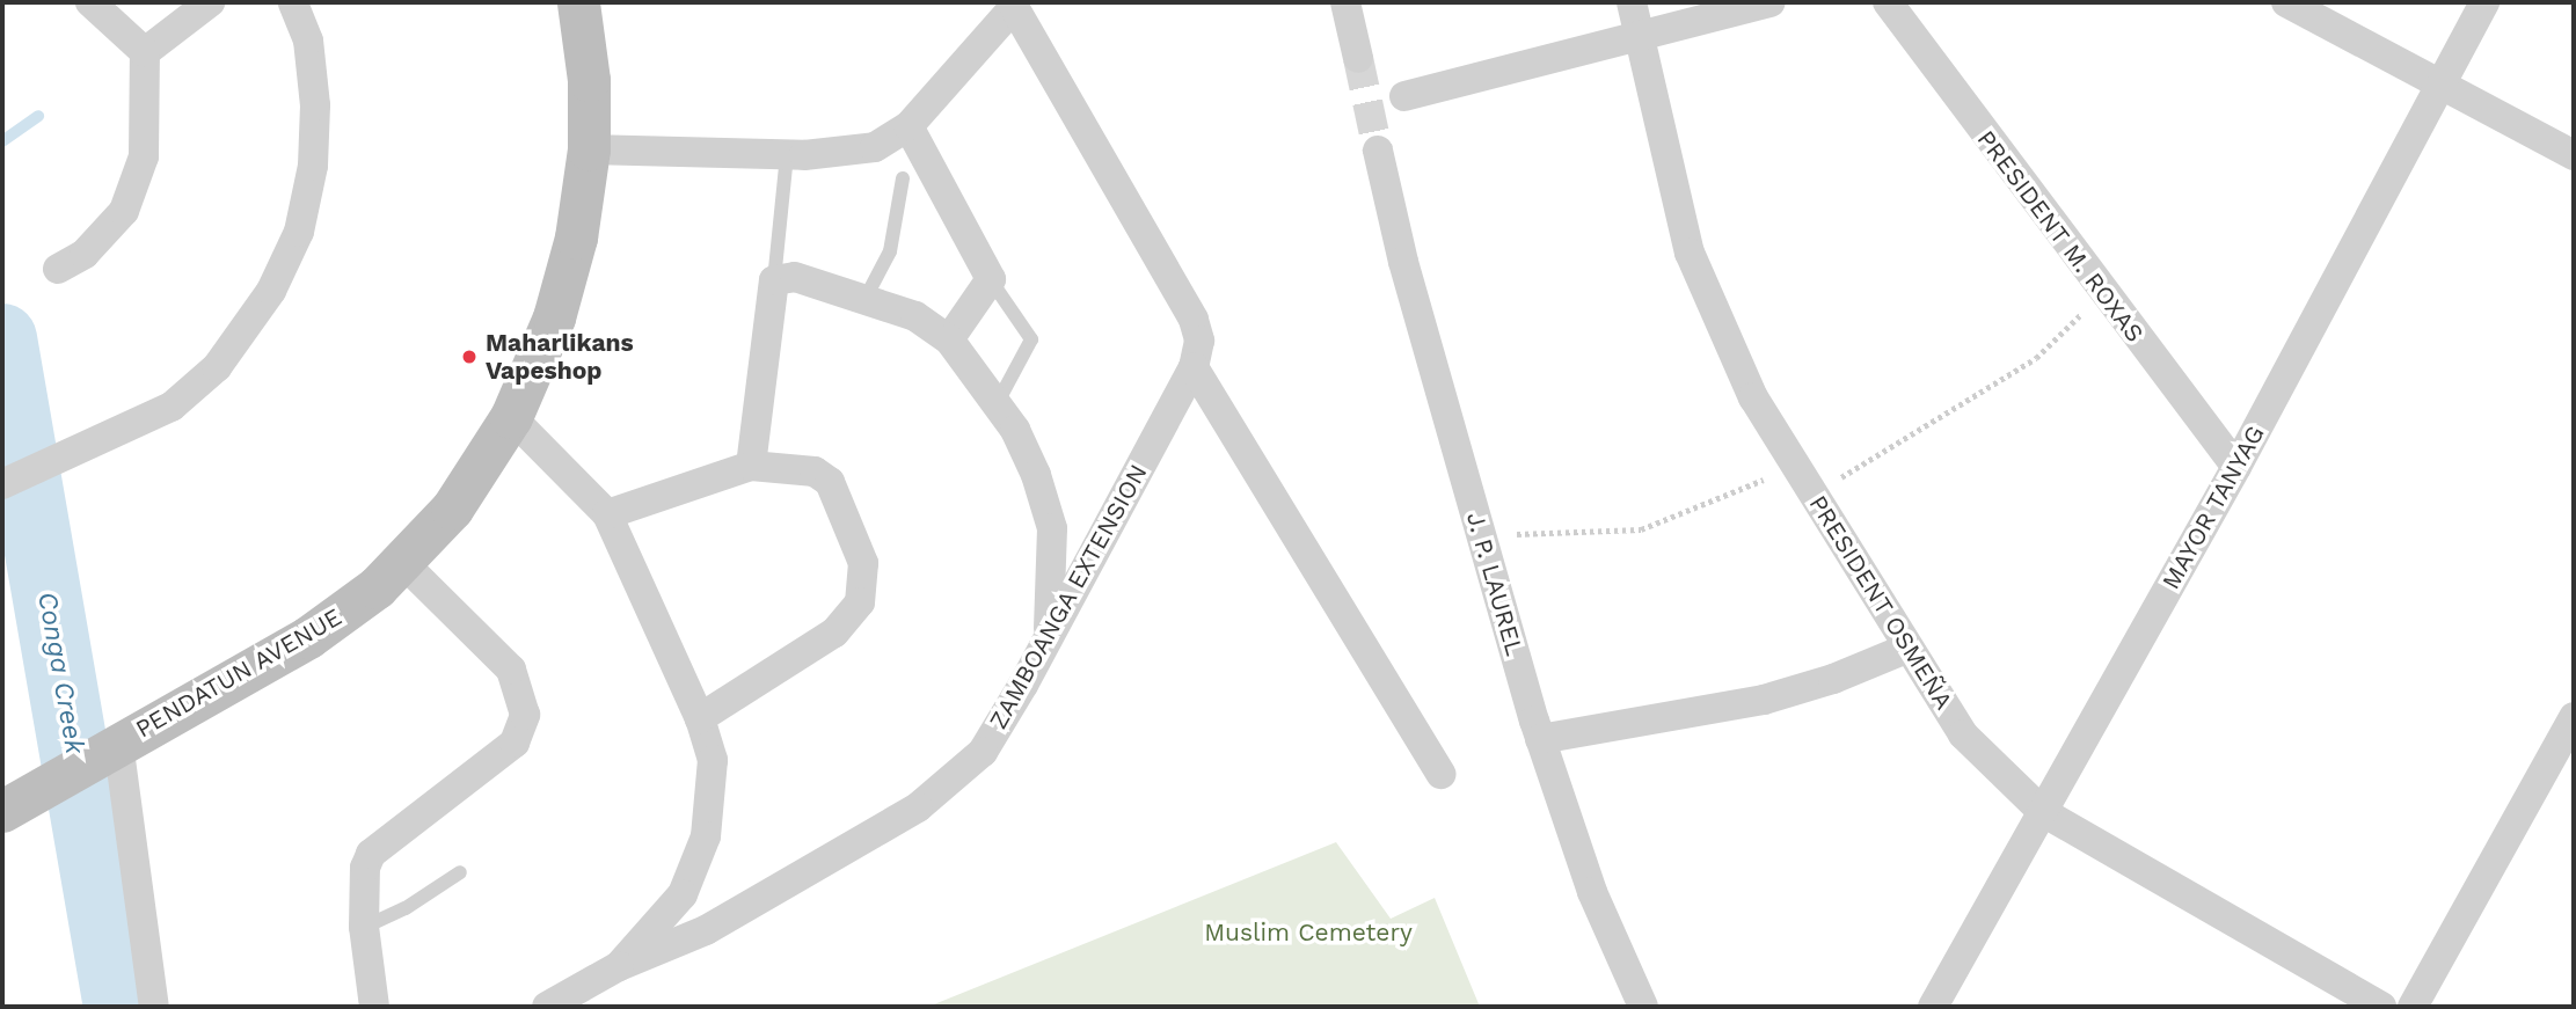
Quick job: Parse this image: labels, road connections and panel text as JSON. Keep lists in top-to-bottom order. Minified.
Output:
{"streets":{"street":["PRESIDENT M. ROXAS","MAYOR TANYAG","J. P. LAUREL","ZAMBOANGA EXTENSION","PRESIDENT OSMEÑA","PENDATUN AVENUE"]},"crossings":[["PRESIDENT M. ROXAS","MAYOR TANYAG"],["MAYOR TANYAG","PRESIDENT OSMEÑA"]],"water":["Conga Creek"],"parks":["Muslim Cemetery"],"places":["Maharlikans Vapeshop"]}
